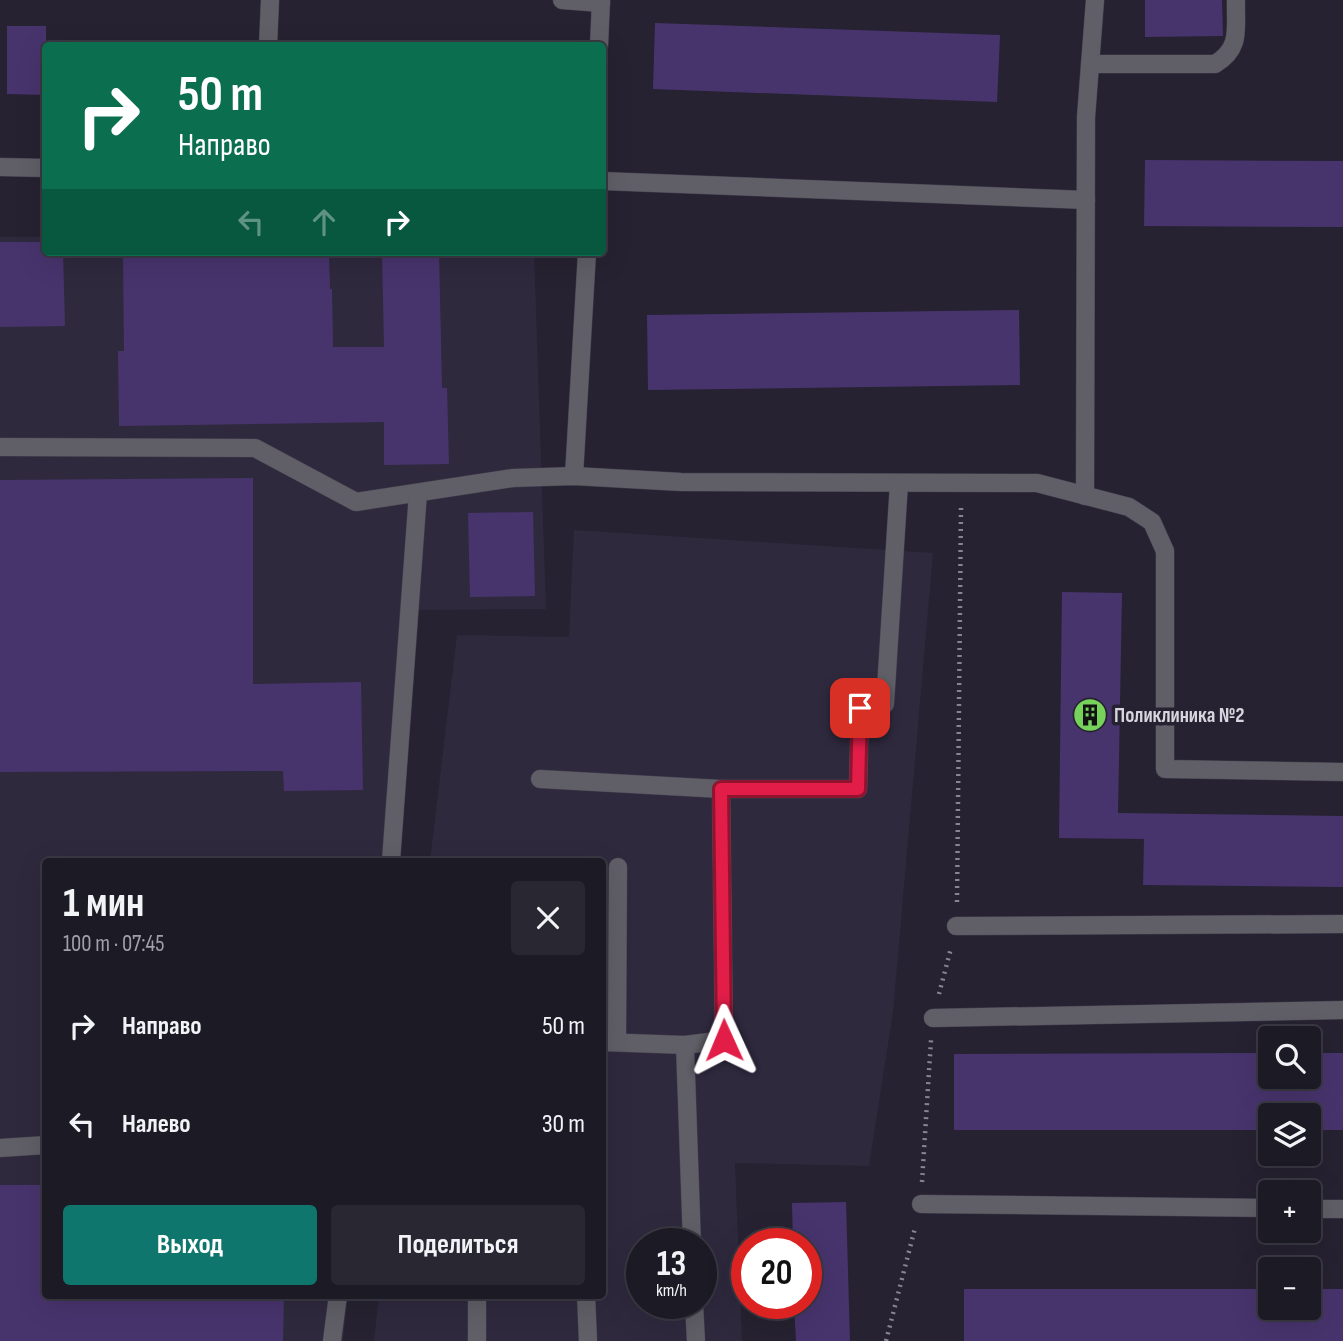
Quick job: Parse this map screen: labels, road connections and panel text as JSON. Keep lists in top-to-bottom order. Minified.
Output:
{"places":{"building":["Поликлиника №2"]},"page":{"turn":["50 m","Направо"],"heading":["1 мин","100 m · 07:45"],"list":[{"name":"Направо","value":"50 m"},{"name":"Налево","value":"30 m"}],"map_buttons":["+","−"],"buttons":["Выход","Поделиться"],"speed":"13 km/h","limit":"20"}}
